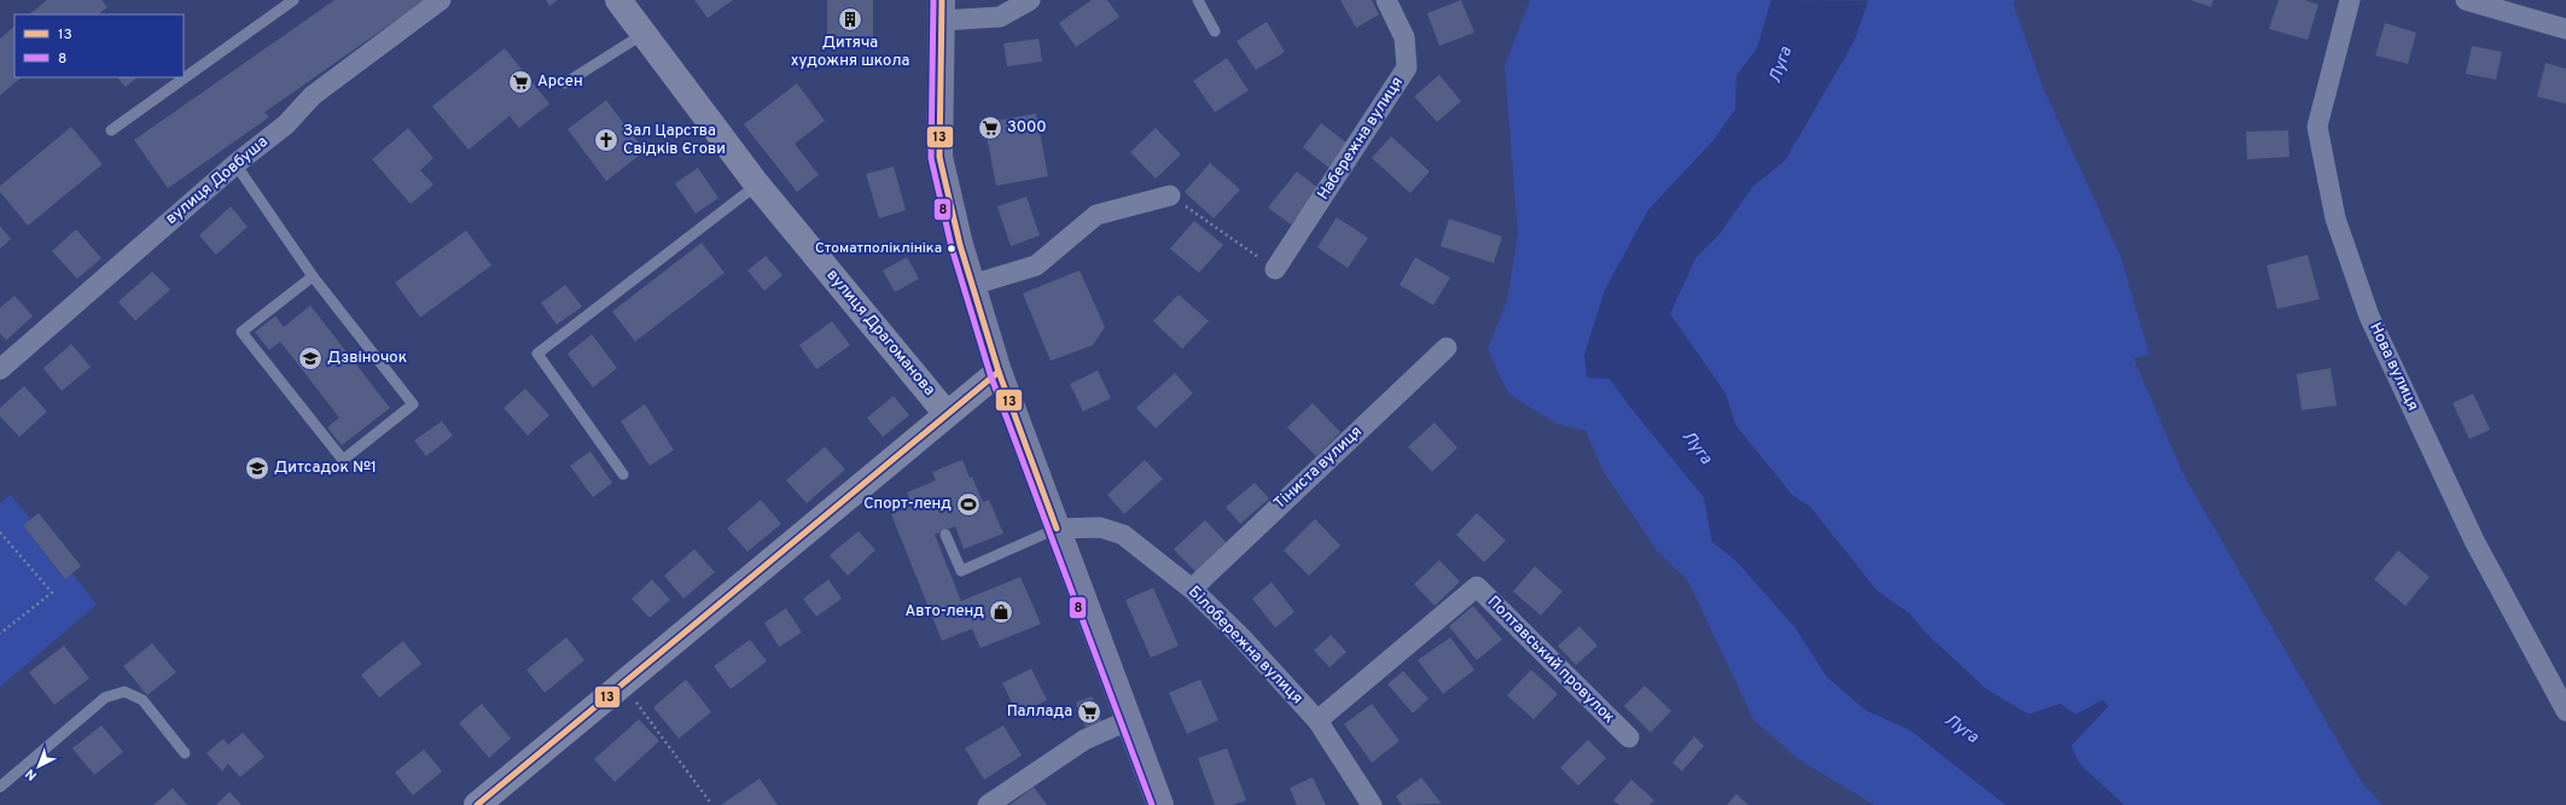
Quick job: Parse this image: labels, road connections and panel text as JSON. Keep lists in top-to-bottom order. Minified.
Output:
{"streets":{"street":["Набережна вулиця","вулиця Довбуша","вулиця Драгоманова","Нова вулиця","Тіниста вулиця","Білобережна вулиця","Полтавський провулок"]},"crossings":[["Тіниста вулиця","Білобережна вулиця"],["Білобережна вулиця","Полтавський провулок"]],"water":["Луга"],"places":{"building":["Дитяча художня школа"],"supermarket":["Арсен","3000","Паллада"],"church":["Зал Царства Свідків Єгови"],"other":["Стоматполіклініка"],"school or university":["Дзвіночок","Дитсадок №1"],"sports":["Спорт-ленд"],"shop":["Авто-ленд"]},"lines":["transit line 13","transit line 8"],"legend":["13","8"],"north":"bottom left"}
